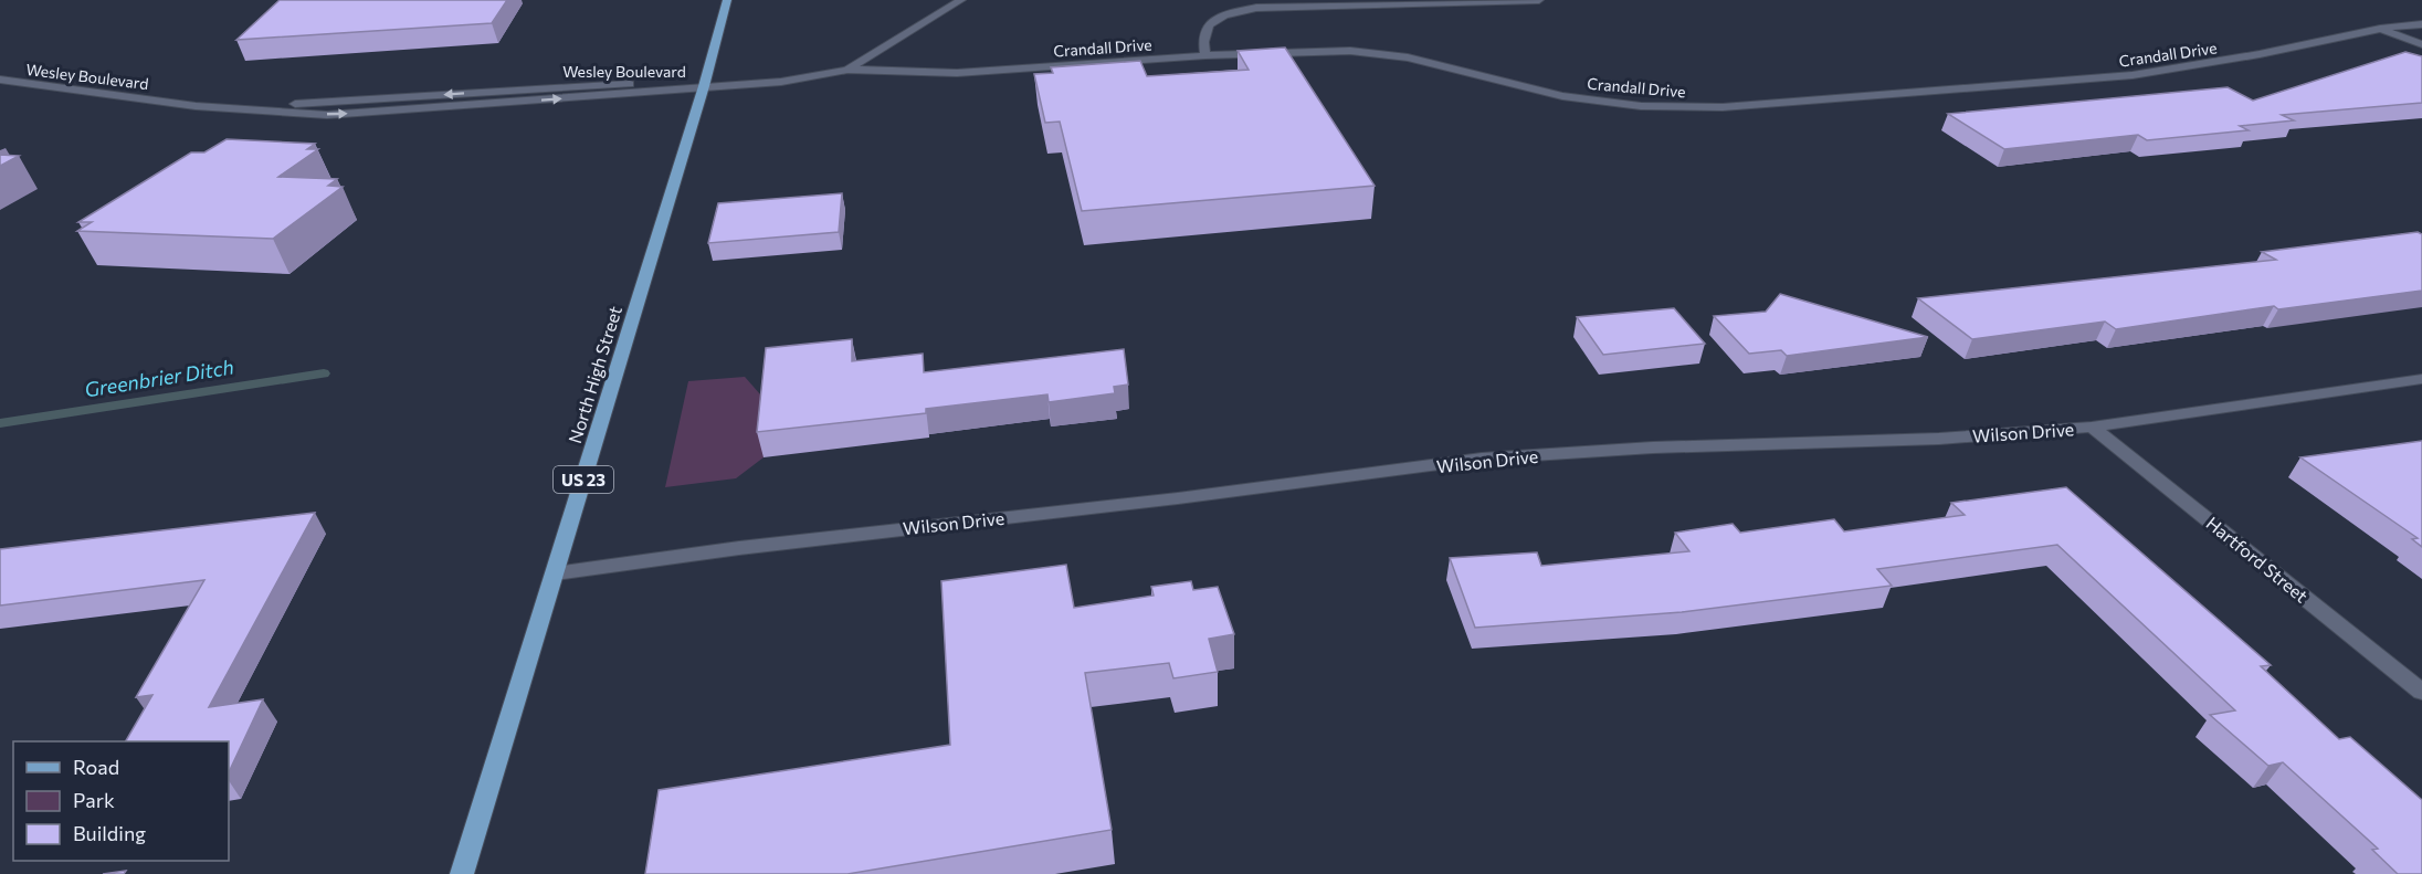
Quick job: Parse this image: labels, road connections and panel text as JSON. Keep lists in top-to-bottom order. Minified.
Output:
{"streets":{"main road":["North High Street","US 23"],"street":["Crandall Drive","Wesley Boulevard","Wilson Drive","Hartford Street"]},"crossings":[["Crandall Drive","Wesley Boulevard"],["Wesley Boulevard","North High Street"],["North High Street","Wilson Drive"],["Wilson Drive","Hartford Street"]],"water":["Greenbrier Ditch"],"legend":["Road","Park","Building"]}
